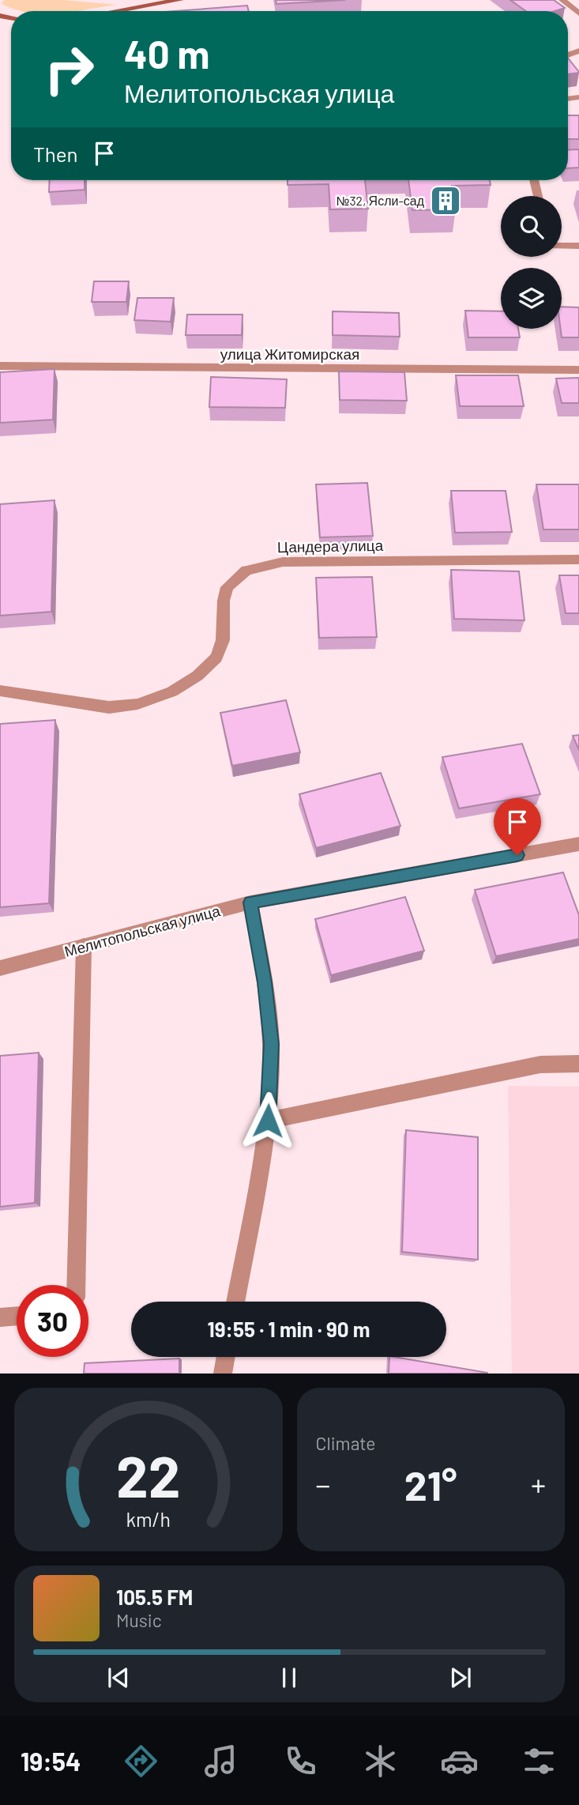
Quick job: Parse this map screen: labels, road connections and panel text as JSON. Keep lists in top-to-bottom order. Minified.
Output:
{"streets":{"street":["улица Житомирская","Цандера улица","Мелитопольская улица"]},"places":{"building":["№32, Ясли-сад"]},"page":{"turn":["40 m","Мелитопольская улица"],"then":"Then","limit":"30","trip":"19:55 · 1 min · 90 m","tile":"Climate","heat":["−","21°","+"],"song":["105.5 FM","Music"],"tabs":"19:54","gauge":["22","km/h"]}}
